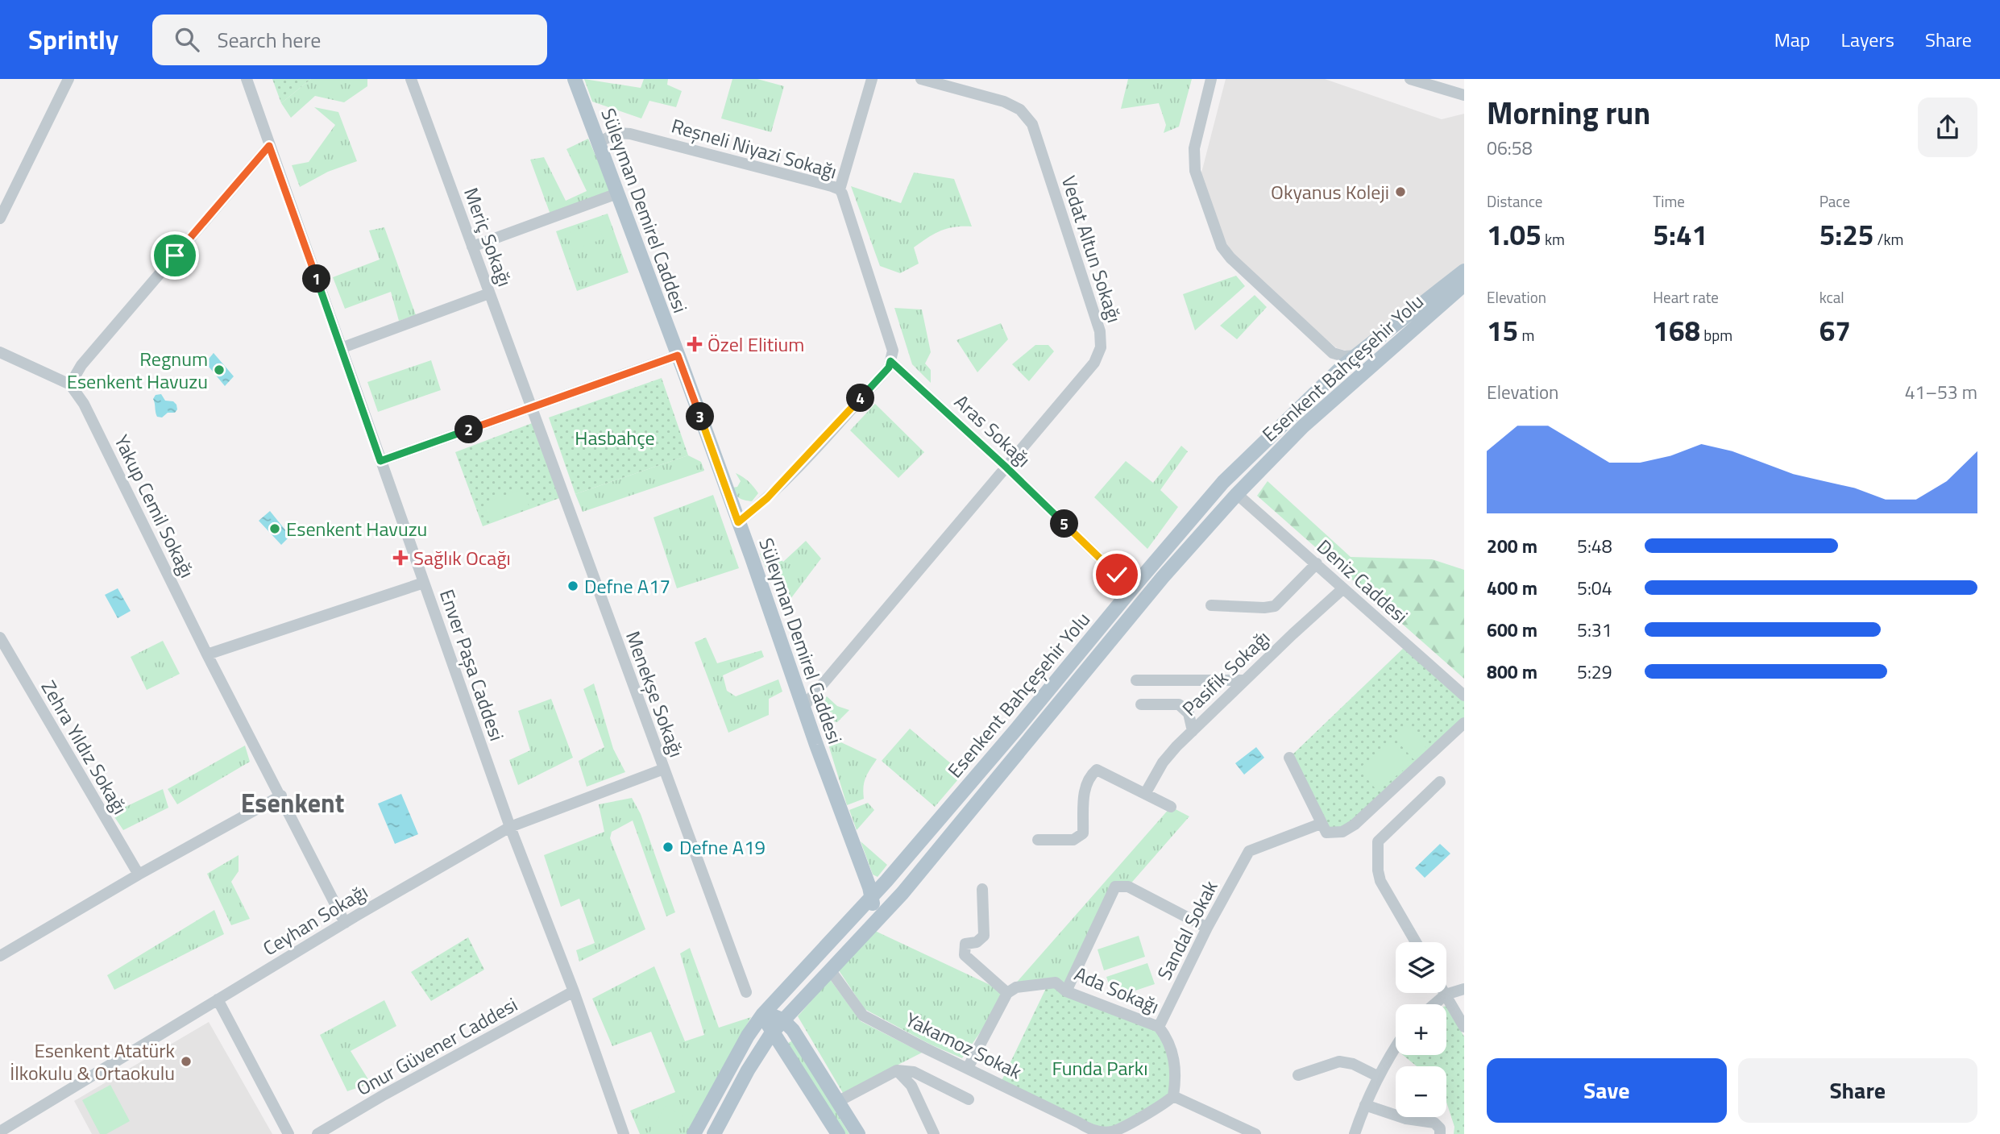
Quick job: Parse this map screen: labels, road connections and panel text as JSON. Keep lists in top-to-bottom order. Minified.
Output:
{"streets":{"main road":["Süleyman Demirel Caddesi","Esenkent Bahçeşehir Yolu"],"street":["Reşneli Niyazi Sokağı","Meriç Sokağı","Vedat Altun Sokağı","Aras Sokağı","Yakup Cemil Sokağı","Deniz Caddesi","Enver Paşa Caddesi","Pasifik Sokağı","Menekşe Sokağı","Zehra Yıldız Sokağı","Ceyhan Sokağı","Sandal Sokak","Ada Sokağı","Yakamoz Sokak","Onur Güvener Caddesi"]},"crossings":[["Reşneli Niyazi Sokağı","Süleyman Demirel Caddesi"],["Reşneli Niyazi Sokağı","Aras Sokağı"],["Süleyman Demirel Caddesi","Vedat Altun Sokağı"],["Süleyman Demirel Caddesi","Esenkent Bahçeşehir Yolu"],["Meriç Sokağı","Menekşe Sokağı"],["Vedat Altun Sokağı","Aras Sokağı"],["Esenkent Bahçeşehir Yolu","Deniz Caddesi"],["Yakup Cemil Sokağı","Ceyhan Sokağı"],["Deniz Caddesi","Pasifik Sokağı"],["Enver Paşa Caddesi","Ceyhan Sokağı"],["Enver Paşa Caddesi","Onur Güvener Caddesi"],["Menekşe Sokağı","Ceyhan Sokağı"],["Sandal Sokak","Ada Sokağı"]],"districts":["Esenkent"],"parks":["Hasbahçe","Funda Parkı"],"places":{"other":["Okyanus Koleji","Regnum Esenkent Havuzu","Esenkent Havuzu","Defne A17","Defne A19","Esenkent Atatürk İlkokulu & Ortaokulu"],"health":["Özel Elitium","Sağlık Ocağı"]},"page":{"header":"Sprintly","search":"Search here","nav":["Map","Layers","Share"],"heading":["Morning run","06:58"],"stats":[["Distance","1.05 km"],["Time","5:41"],["Pace","5:25 /km"],["Elevation","15 m"],["Heart rate","168 bpm"],["kcal","67"]],"pins":["1","4","3","2","5"],"chart":["Elevation","41–53 m"],"list":[{"name":"200 m","note":"5:48"},{"name":"400 m","note":"5:04"},{"name":"600 m","note":"5:31"},{"name":"800 m","note":"5:29"}],"map_buttons":["+","−"],"buttons":["Save","Share"]}}
